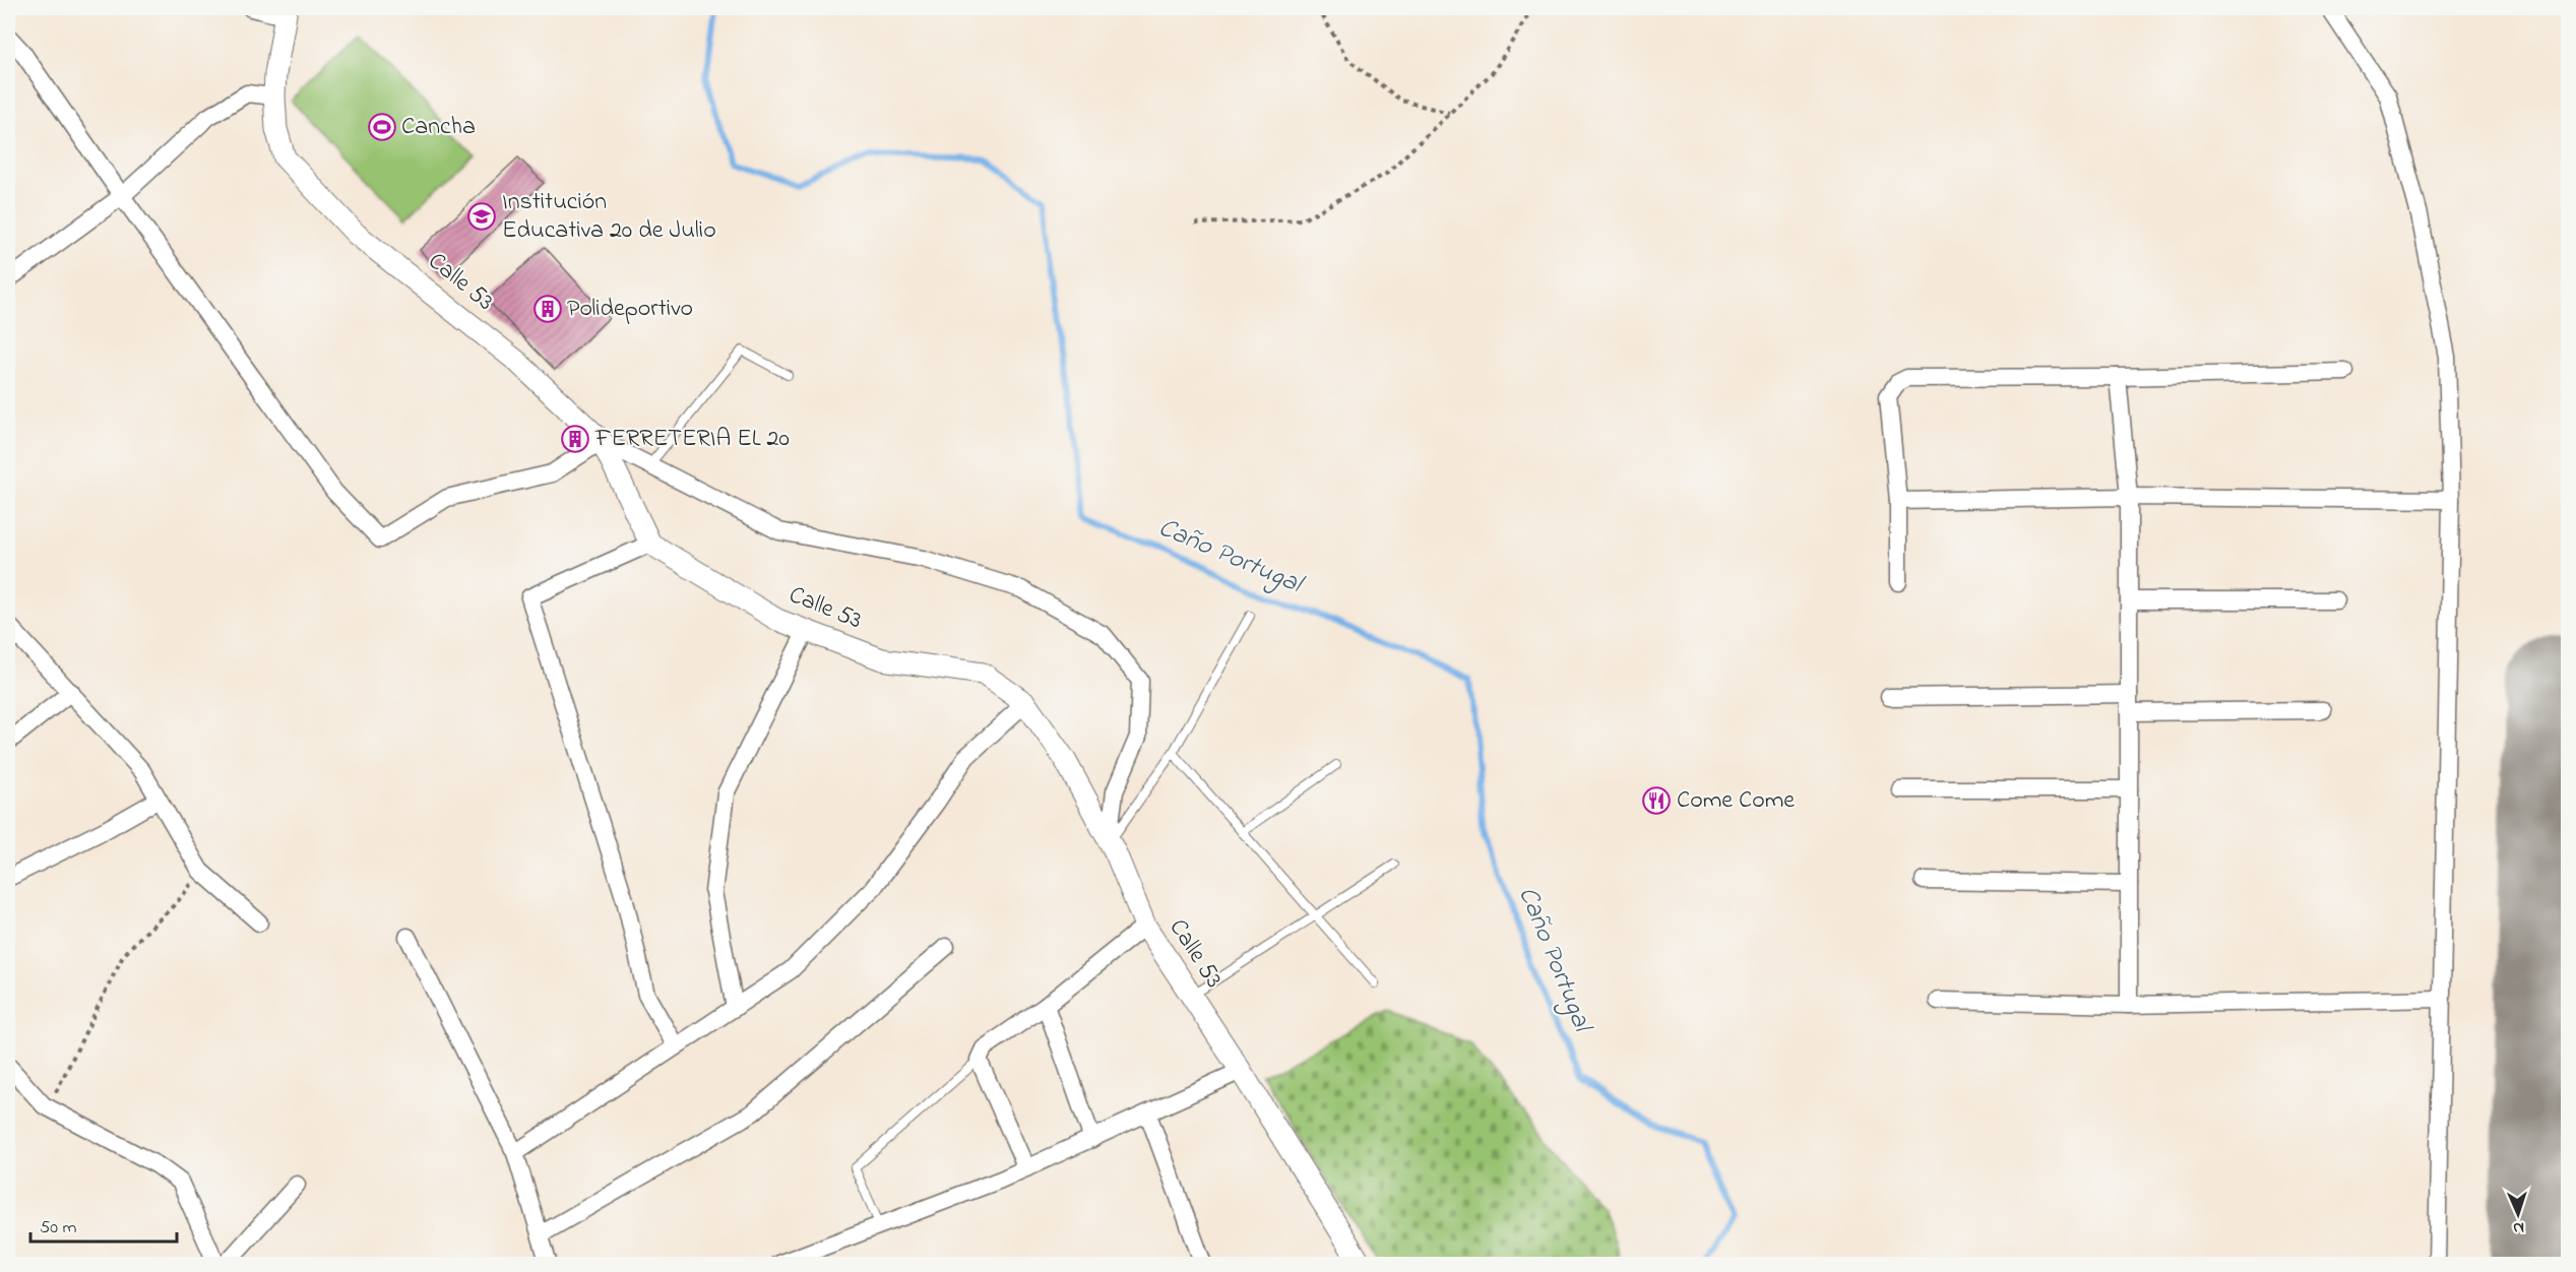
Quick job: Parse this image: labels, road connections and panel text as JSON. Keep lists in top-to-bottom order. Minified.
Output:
{"streets":{"street":["Calle 53"]},"water":["Caño Portugal"],"places":{"sports":["Cancha"],"school or university":["Institución Educativa 20 de Julio"],"building":["Polideportivo","FERRETERIA EL 20"],"restaurant":["Come Come"]},"scale_bar":"50 m","north":"bottom"}
